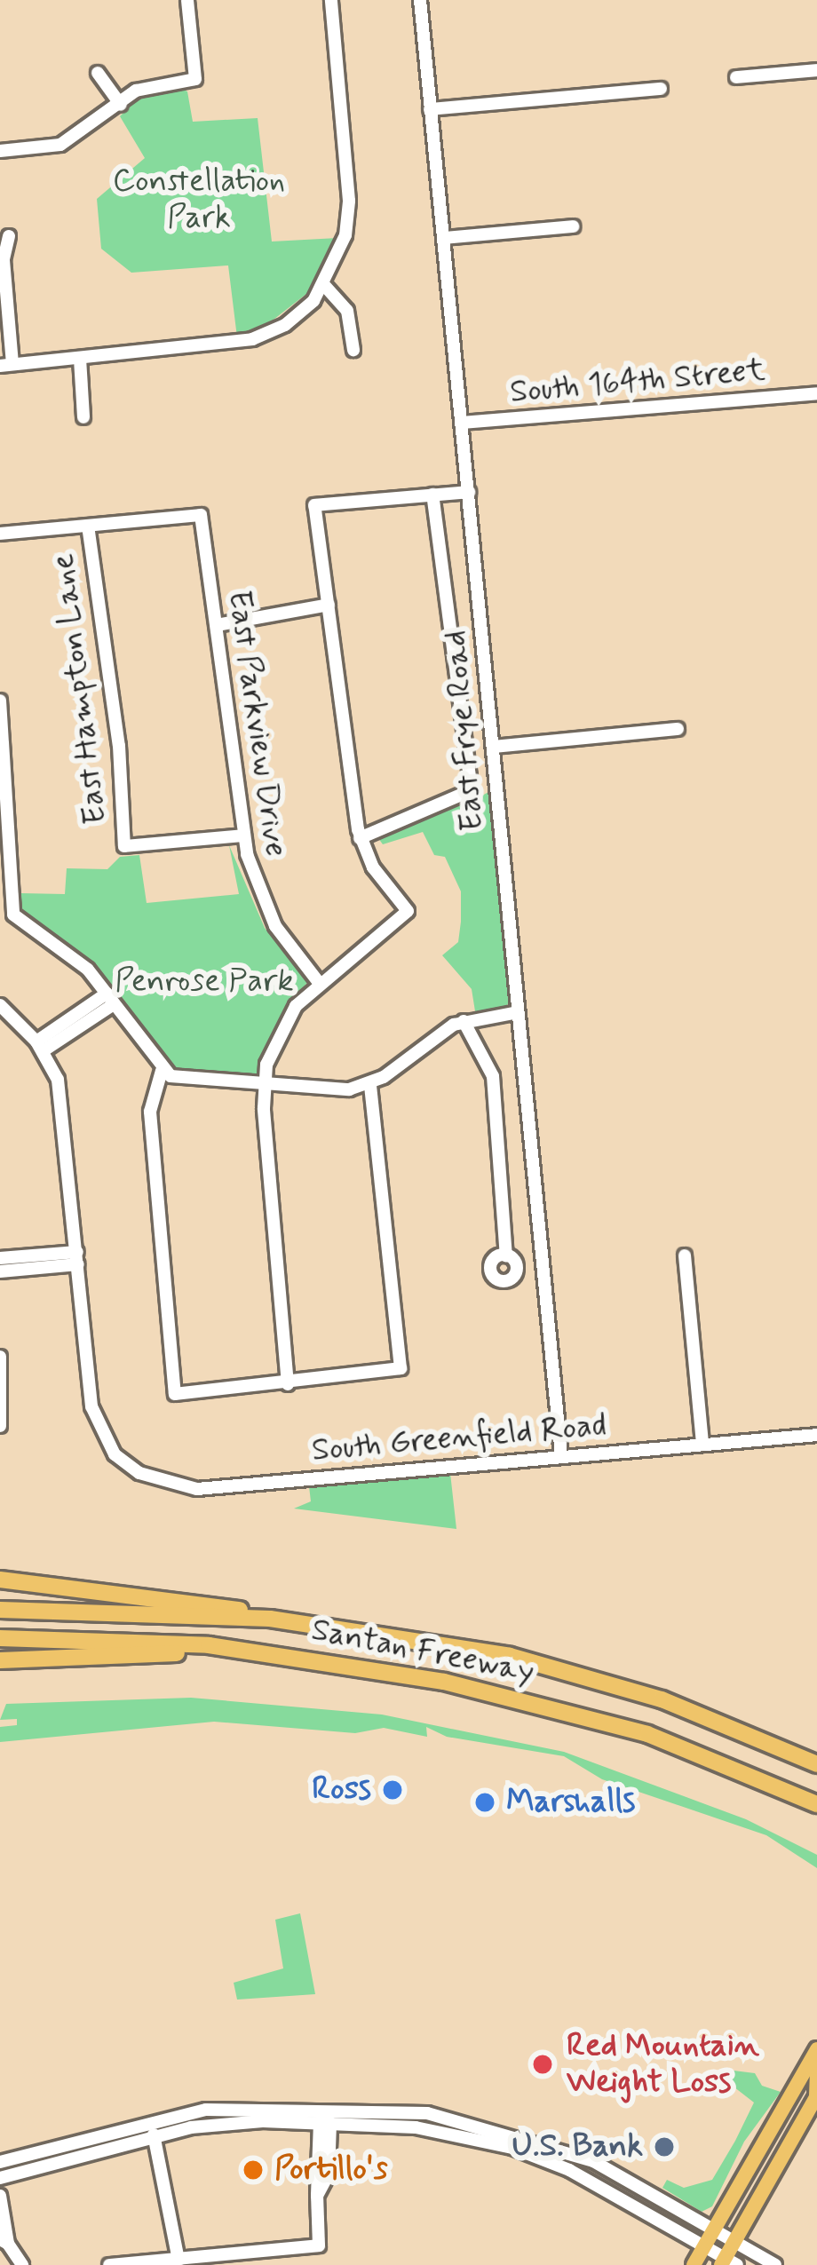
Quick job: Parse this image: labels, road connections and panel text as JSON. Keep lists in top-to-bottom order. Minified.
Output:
{"streets":{"highway":["Santan Freeway"],"street":["South 164th Street","East Hampton Lane","East Parkview Drive","East Frye Road","South Greenfield Road"]},"crossings":[["South 164th Street","East Frye Road"],["East Hampton Lane","East Parkview Drive"],["East Frye Road","South Greenfield Road"]],"parks":["Constellation Park","Penrose Park"],"places":["Ross","Marshalls","Red Mountain Weight Loss","U.S. Bank","Portillo's"]}
